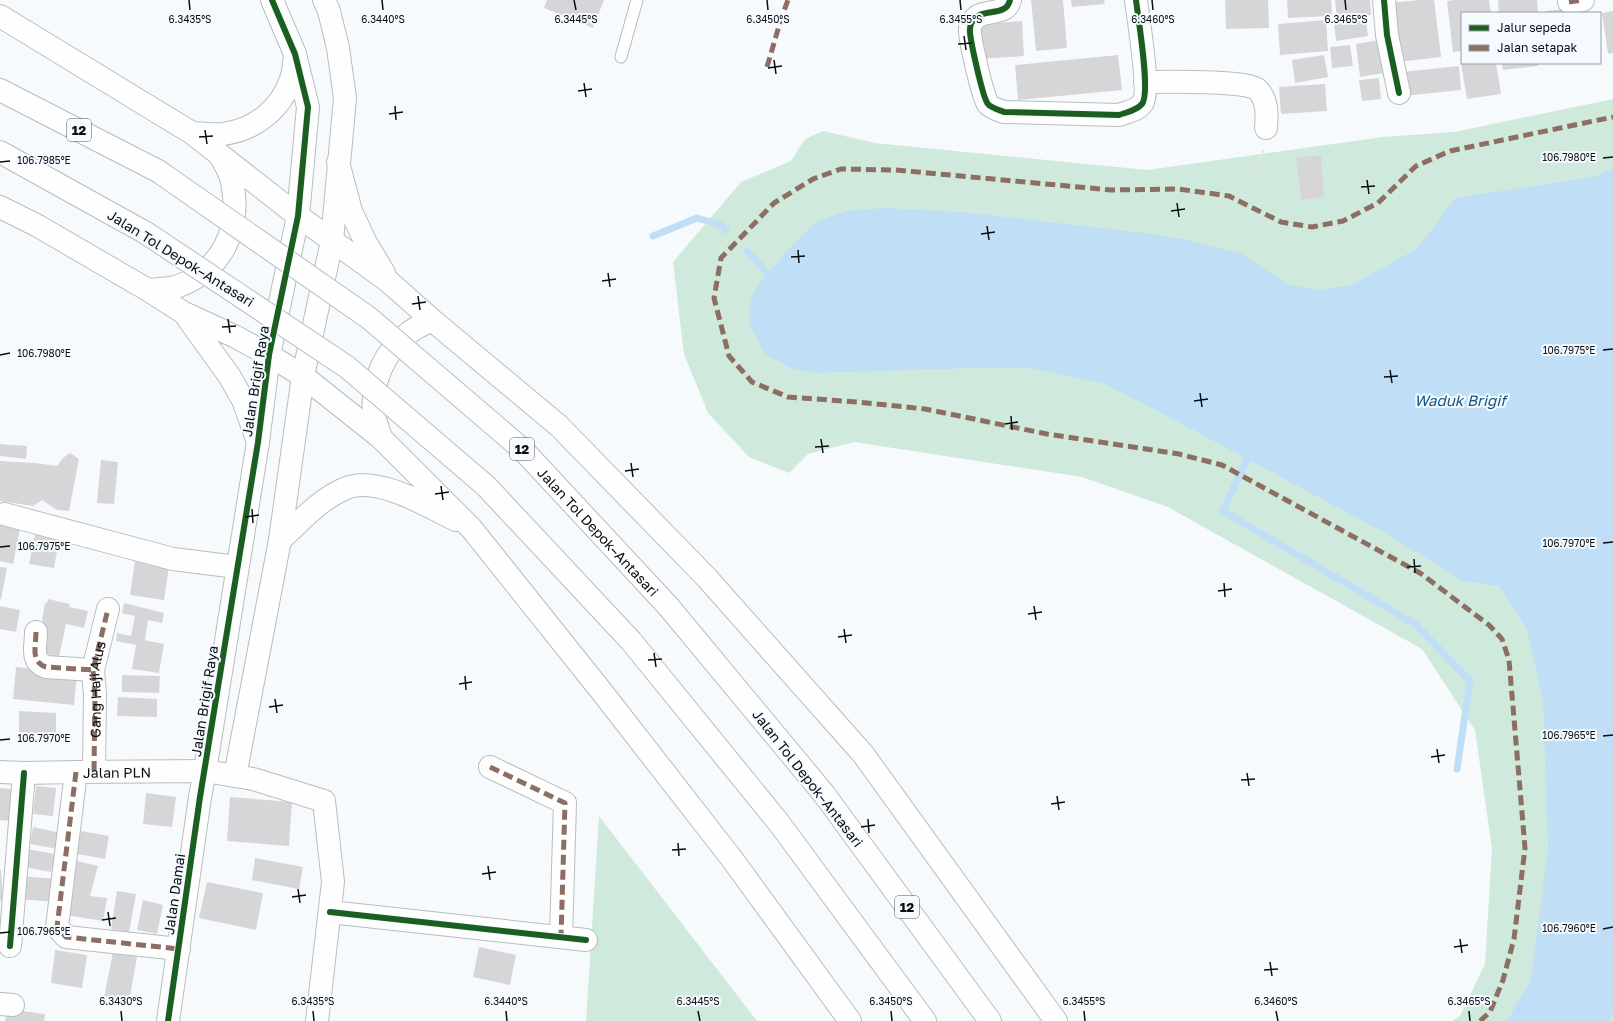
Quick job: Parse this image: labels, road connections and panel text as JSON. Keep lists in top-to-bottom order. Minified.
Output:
{"streets":{"main road":["12","Jalan Tol Depok–Antasari","Jalan Brigif Raya","Gang Haji Alus","Jalan PLN","Jalan Damai"]},"crossings":[["Jalan Brigif Raya","Jalan PLN"],["Jalan Brigif Raya","Jalan Damai"],["Gang Haji Alus","Jalan PLN"],["Gang Haji Alus","Jalan Damai"],["Jalan PLN","Jalan Damai"]],"water":["Waduk Brigif"],"legend":["Jalur sepeda","Jalan setapak"],"coordinates":["6.3435°S","6.3440°S","6.3445°S","6.3450°S","6.3455°S","6.3460°S","6.3465°S","106.7980°E","106.7985°E","106.7975°E","106.7970°E","106.7965°E","106.7960°E","6.3430°S"]}
